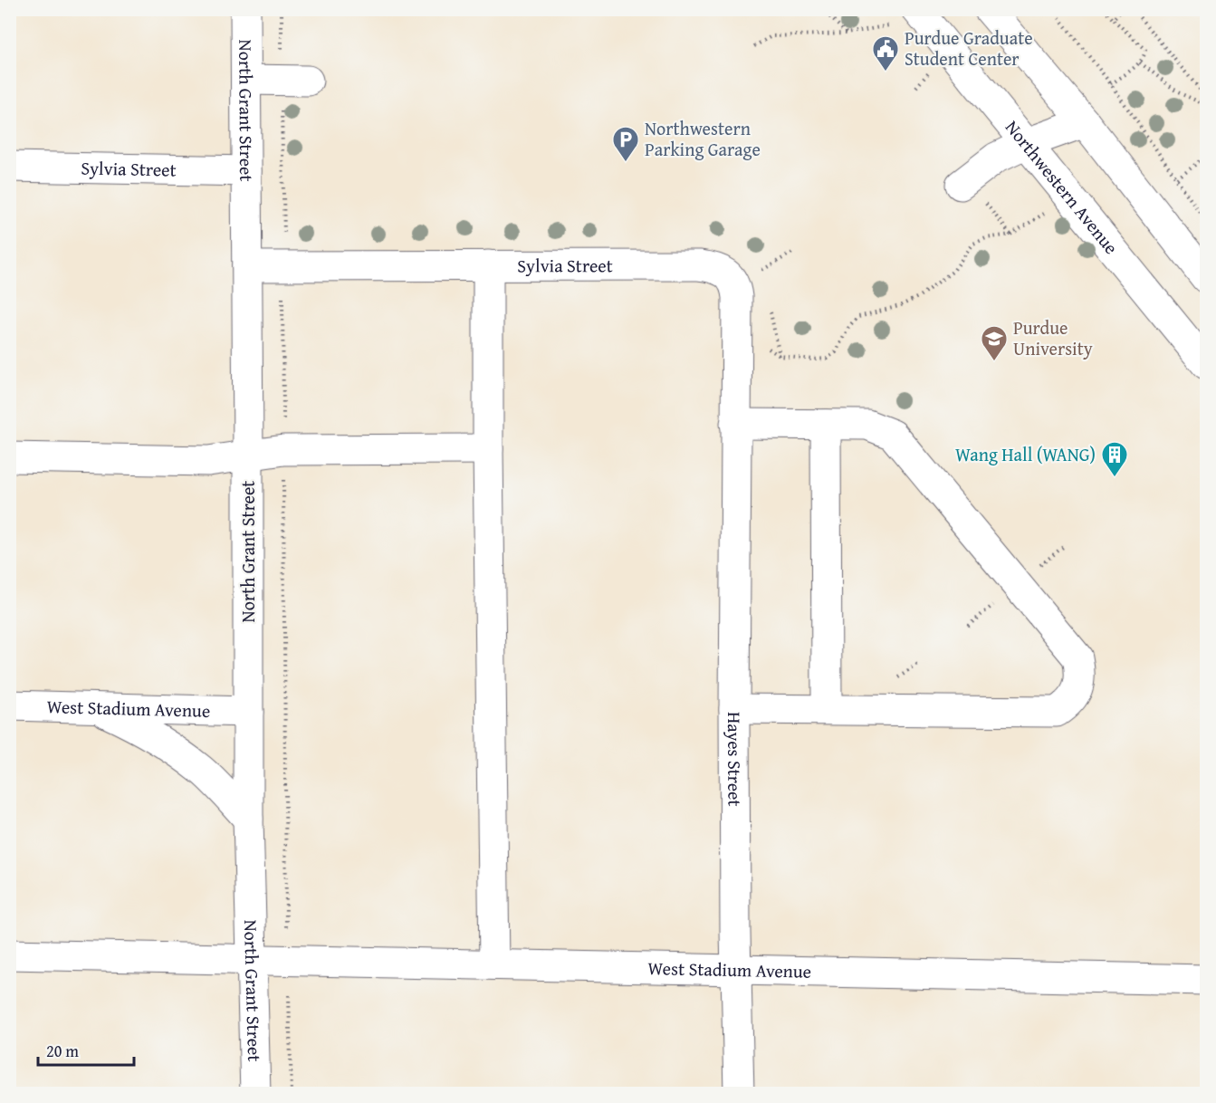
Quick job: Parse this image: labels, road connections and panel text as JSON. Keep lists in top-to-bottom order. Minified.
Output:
{"streets":{"street":["North Grant Street","Sylvia Street","Northwestern Avenue","West Stadium Avenue","Hayes Street"]},"crossings":[["North Grant Street","Sylvia Street"],["North Grant Street","West Stadium Avenue"],["Sylvia Street","Hayes Street"],["West Stadium Avenue","Hayes Street"]],"places":{"public building":["Purdue Graduate Student Center"],"parking":["Northwestern Parking Garage"],"school or university":["Purdue University"],"building":["Wang Hall (WANG)"]},"scale_bar":"20 m"}
